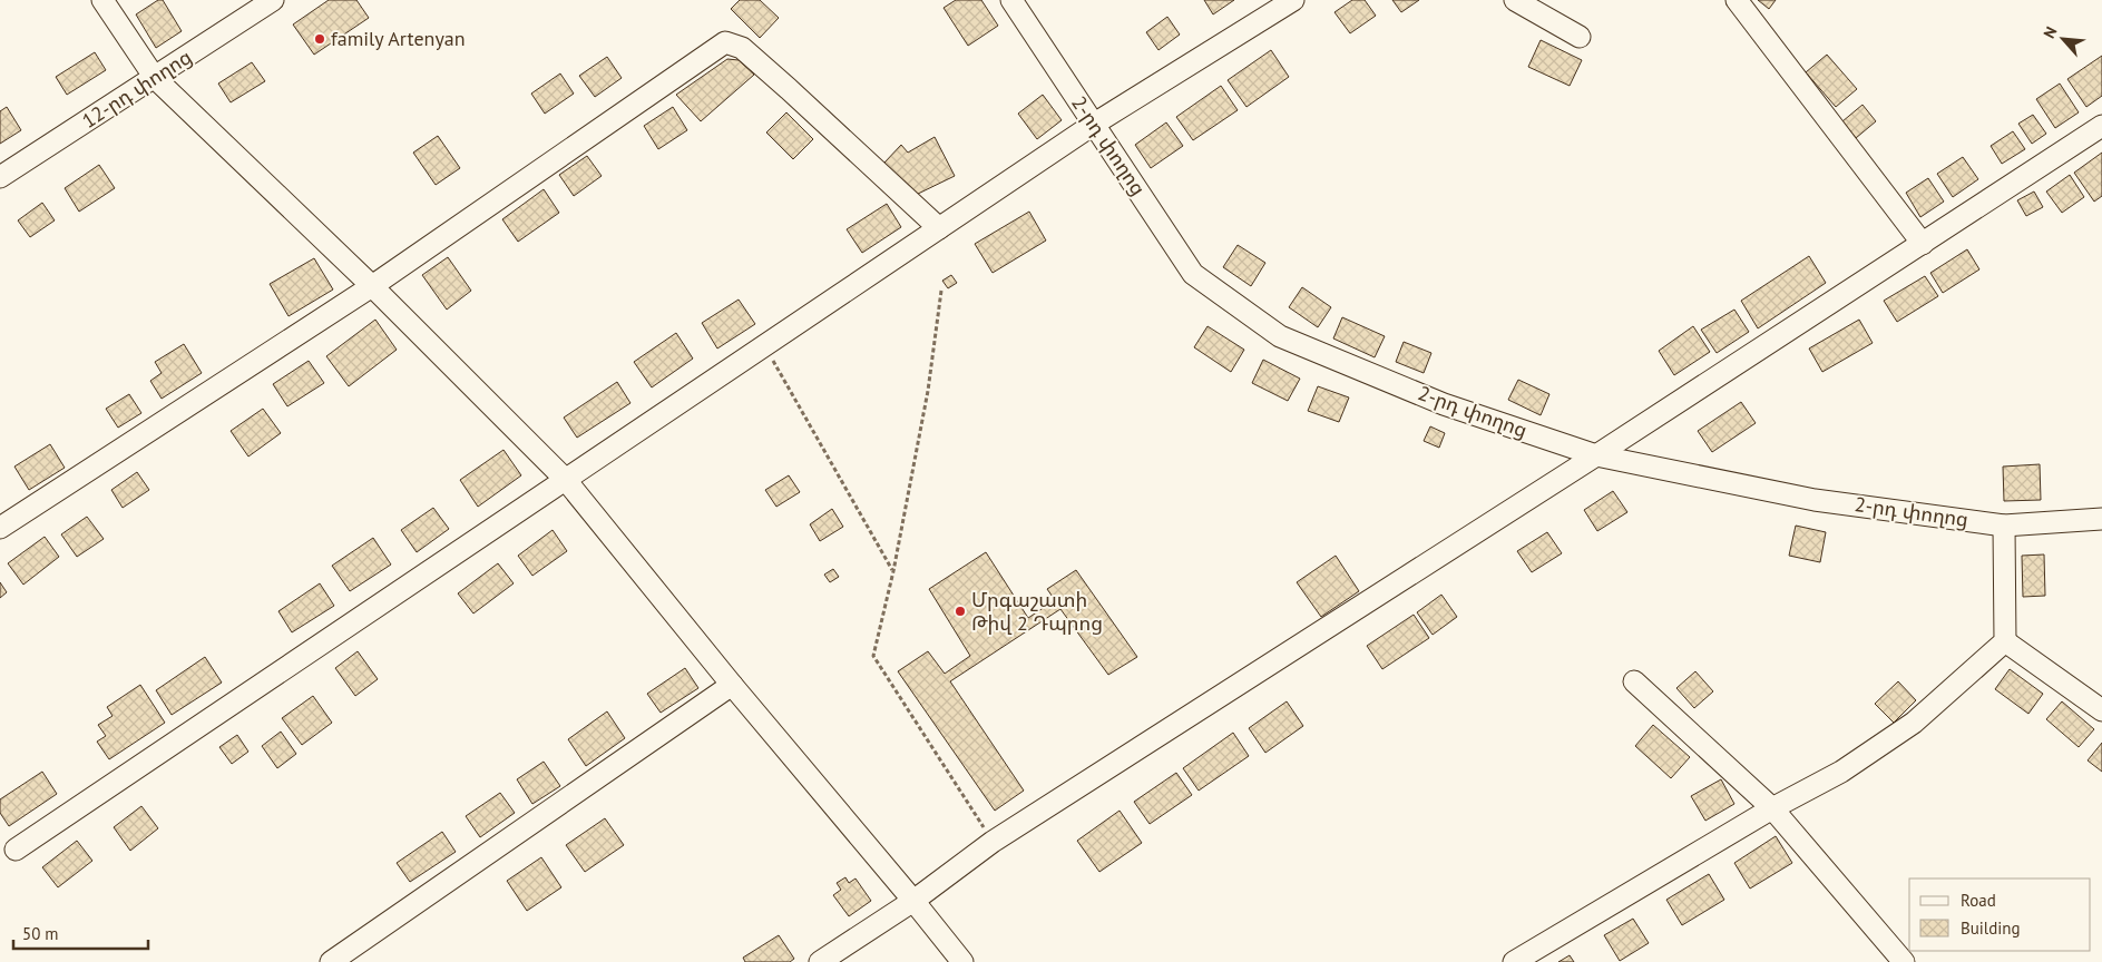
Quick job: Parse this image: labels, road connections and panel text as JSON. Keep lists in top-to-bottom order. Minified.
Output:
{"streets":{"street":["12-րդ փողոց","2-րդ փողոց"]},"places":["family Artenyan","Մրգաշատի Թիվ 2 Դպրոց"],"legend":["Road","Building"],"scale_bar":"50 m","north":"top left"}
